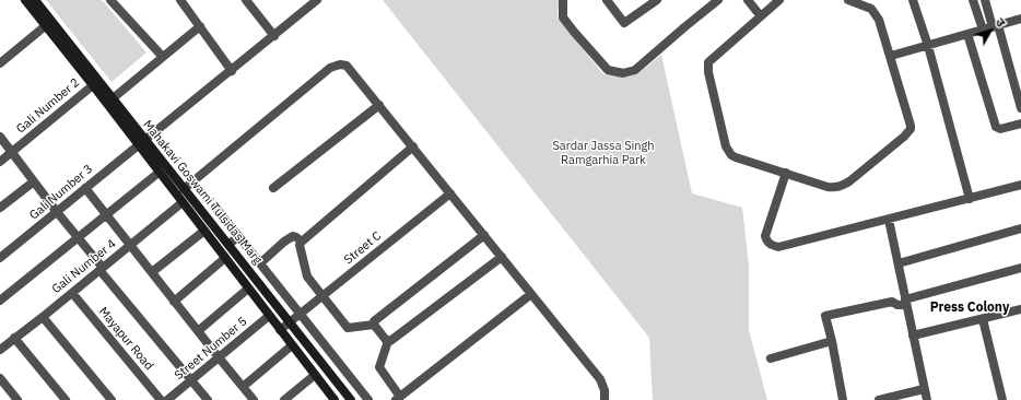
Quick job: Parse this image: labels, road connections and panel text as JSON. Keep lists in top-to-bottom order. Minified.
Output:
{"streets":{"street":["Gali Number 2","Gali Number 3","Mahakavi Goswami Tulsidas Marg","Street C","Gali Number 4","Mayapur Road","Street Number 5"]},"crossings":[["Gali Number 2","Mahakavi Goswami Tulsidas Marg"],["Gali Number 3","Mahakavi Goswami Tulsidas Marg"],["Mahakavi Goswami Tulsidas Marg","Street C"],["Mahakavi Goswami Tulsidas Marg","Gali Number 4"],["Mahakavi Goswami Tulsidas Marg","Street Number 5"],["Gali Number 4","Mayapur Road"]],"districts":["Press Colony"],"parks":["Sardar Jassa Singh Ramgarhia Park"],"north":"top right"}
